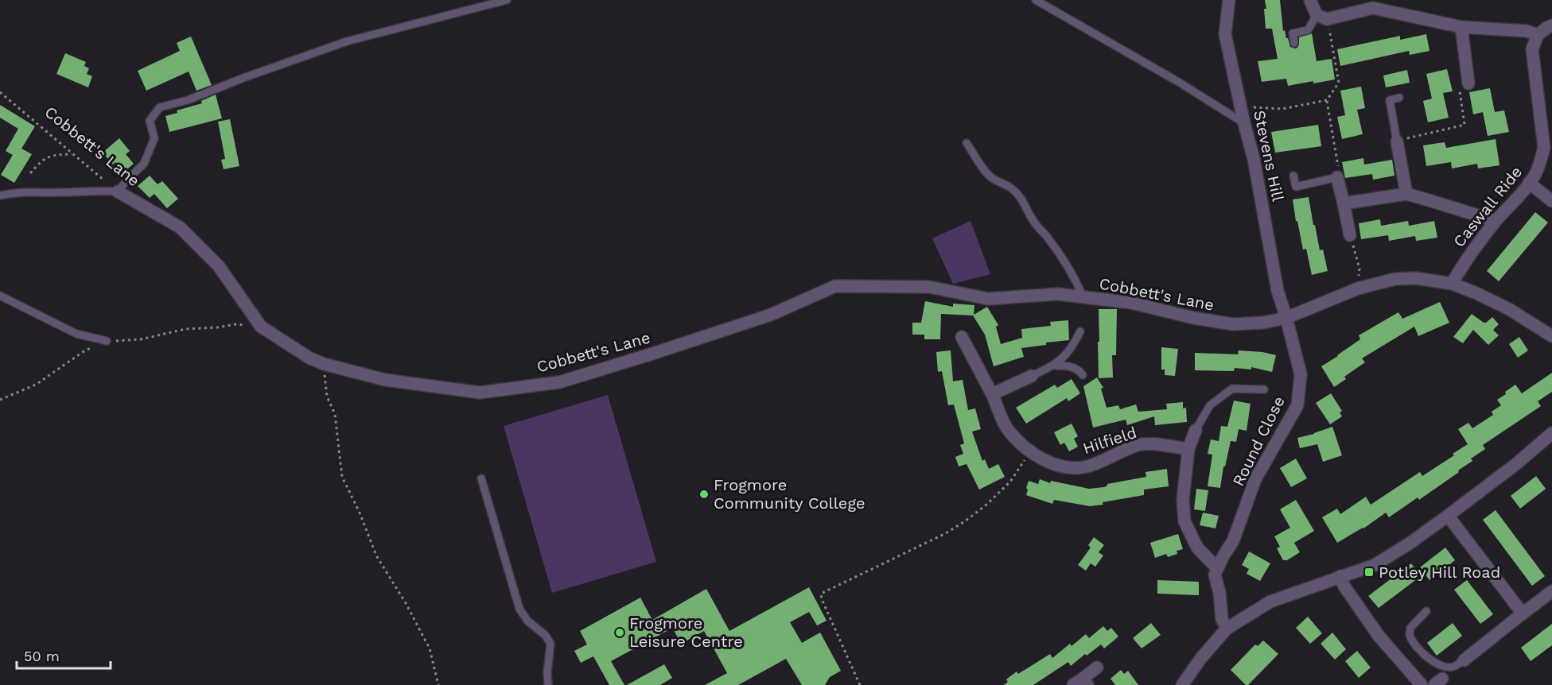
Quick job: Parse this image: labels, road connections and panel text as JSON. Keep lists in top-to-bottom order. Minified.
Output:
{"streets":{"street":["Cobbett's Lane","Stevens Hill","Caswall Ride","Hilfield","Round Close"]},"crossings":[["Cobbett's Lane","Stevens Hill"],["Cobbett's Lane","Round Close"],["Stevens Hill","Round Close"]],"places":{"other":["Frogmore Community College","Frogmore Leisure Centre"],"transit":["Potley Hill Road"]},"scale_bar":"50 m"}
